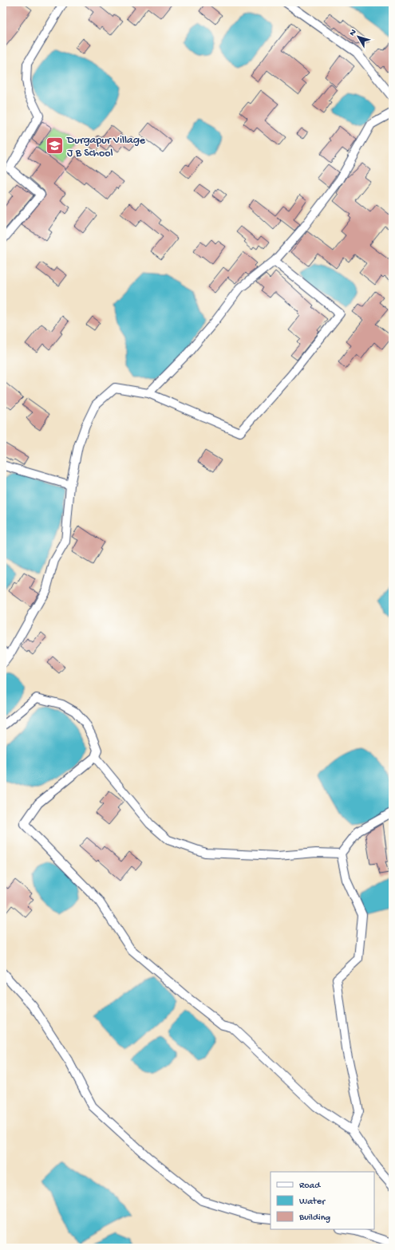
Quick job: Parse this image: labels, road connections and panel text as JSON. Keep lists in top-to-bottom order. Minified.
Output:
{"places":{"school or university":["Durgapur Village J B School"]},"legend":["Road","Water","Building"],"north":"top left"}
